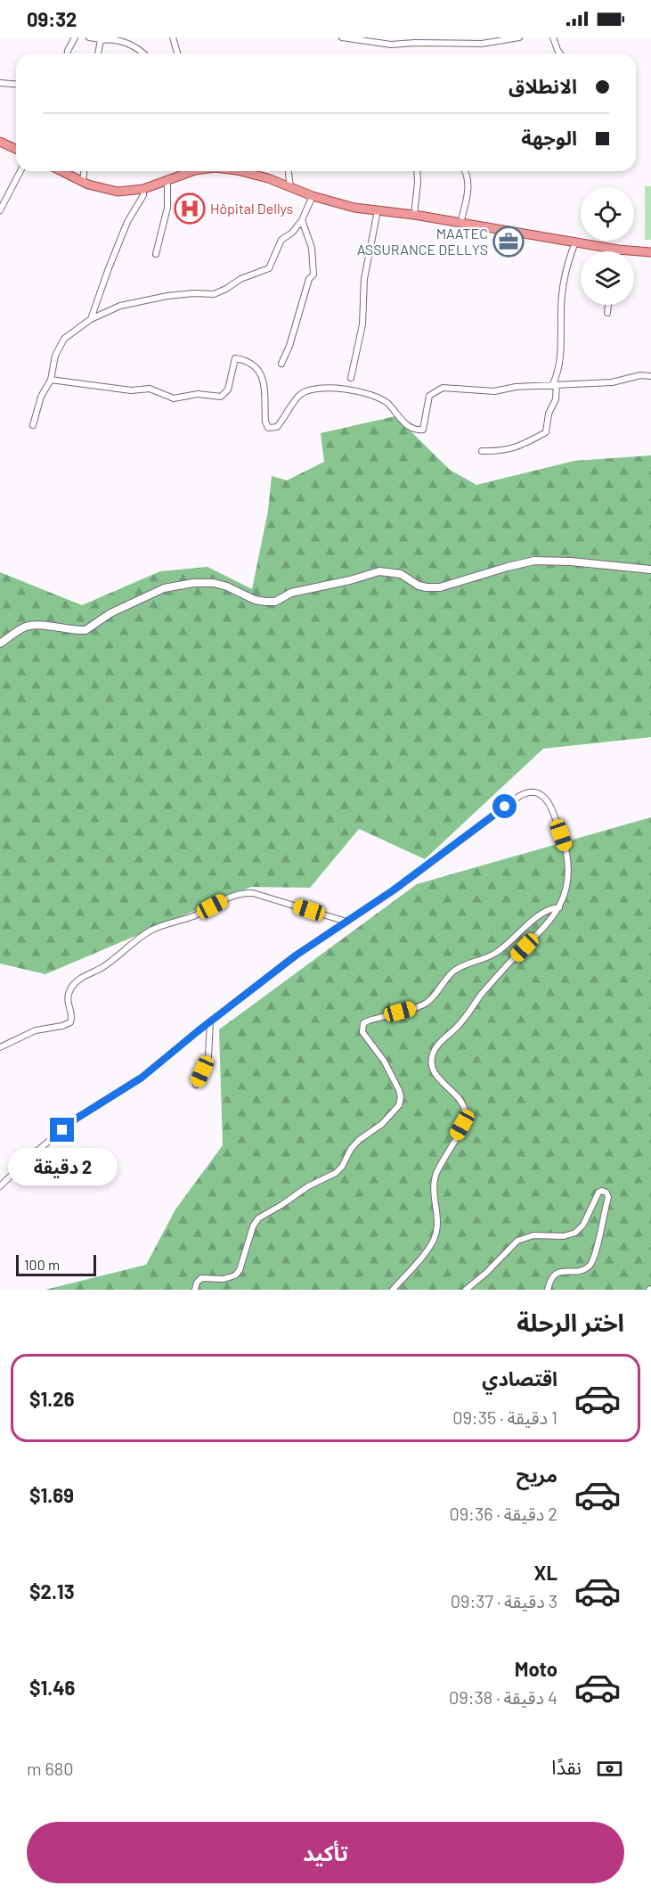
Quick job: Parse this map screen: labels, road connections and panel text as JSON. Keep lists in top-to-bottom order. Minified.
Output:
{"places":{"hospital":["Hôpital Dellys"],"office":["MAATEC ASSURANCE DELLYS"]},"scale_bar":"100 m","page":{"status":"09:32","banner":["الانطلاق","الوجهة"],"bubble":"2 دقيقة","scale":"100 m","heading":"اختر الرحلة","list":[{"name":"اقتصادي","note":"1 دقيقة · 09:35","value":"$1.26"},{"name":"مريح","note":"2 دقيقة · 09:36","value":"$1.69"},{"name":"XL","note":"3 دقيقة · 09:37","value":"$2.13"},{"name":"Moto","note":"4 دقيقة · 09:38","value":"$1.46"}],"pay":["نقدًا","680 m"],"buttons":"تأكيد"}}
